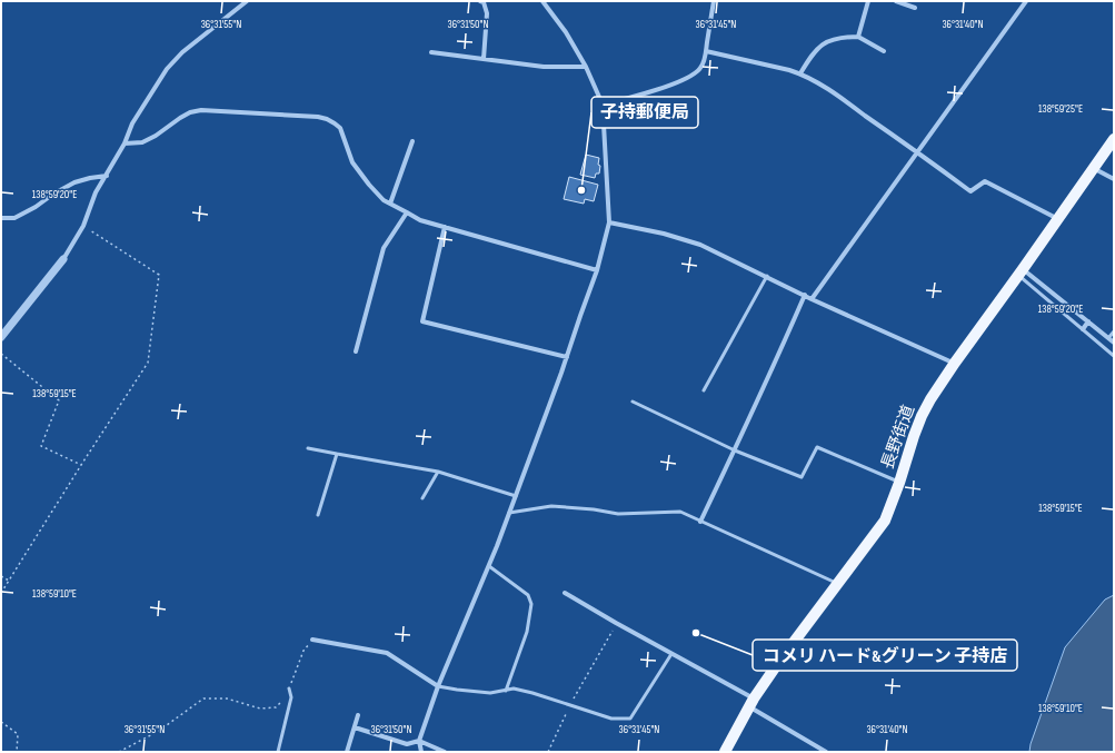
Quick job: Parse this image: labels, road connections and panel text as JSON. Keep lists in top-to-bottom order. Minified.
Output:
{"streets":{"main road":["長野街道"]},"places":["子持郵便局","コメリ ハード&グリーン 子持店"],"coordinates":["36°31'55\"N","36°31'50\"N","36°31'45\"N","36°31'40\"N","138°59'25\"E","138°59'20\"E","138°59'15\"E","138°59'10\"E"]}
